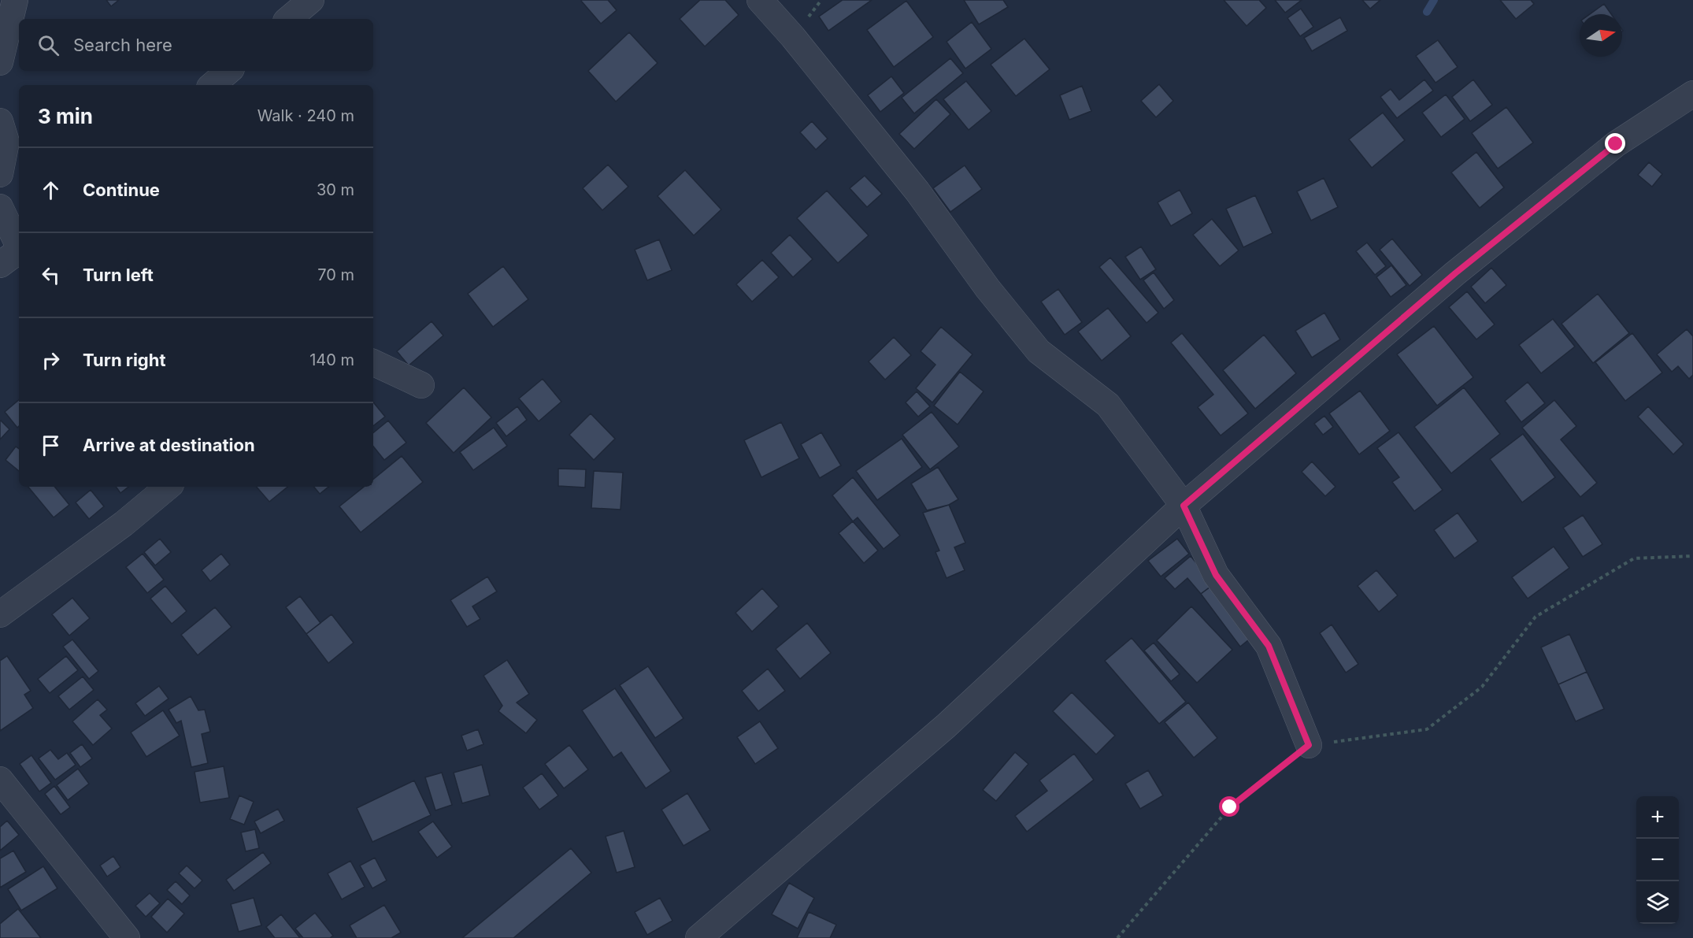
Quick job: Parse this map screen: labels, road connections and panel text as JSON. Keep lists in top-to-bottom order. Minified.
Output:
{"north":"right","page":{"search":"Search here","heading":["3 min","Walk · 240 m"],"list":[["Continue","30 m"],["Turn left","70 m"],["Turn right","140 m"],"Arrive at destination"],"map_buttons":["+","−"]}}
